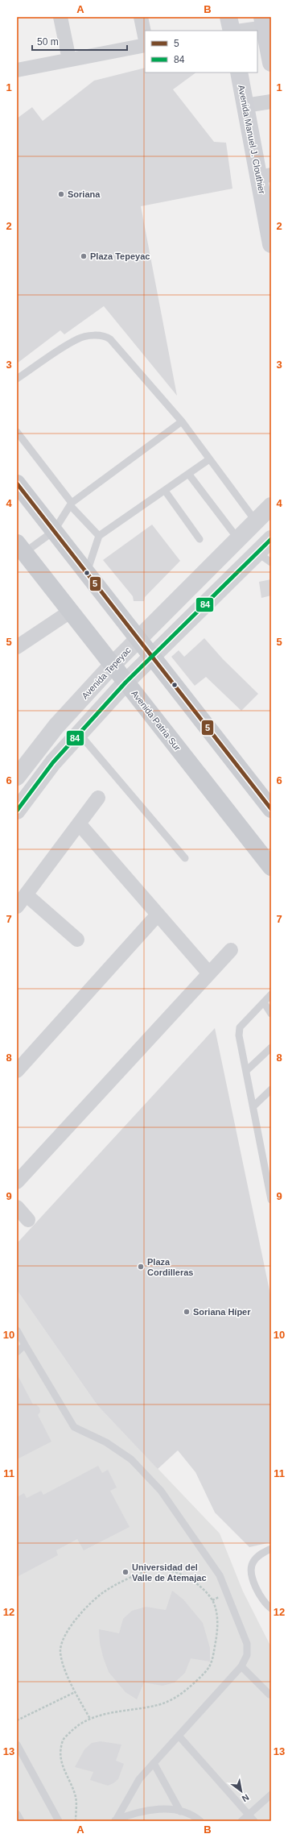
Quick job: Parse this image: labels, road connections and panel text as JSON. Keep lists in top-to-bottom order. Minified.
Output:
{"streets":{"main road":["Avenida Manuel J. Clouthier","Avenida Patria Sur"],"street":["Avenida Tepeyac"]},"crossings":[["Avenida Tepeyac","Avenida Patria Sur"]],"places":["Soriana","Plaza Tepeyac","Plaza Cordilleras","Soriana Híper","Universidad del Valle de Atemajac"],"lines":["transit line 5","transit line 84"],"legend":["5","84"],"scale_bar":"50 m","north":"bottom right","grid":{"columns":["A","B"],"rows":["1","2","3","4","5","6","7","8","9","10","11","12","13"]}}
